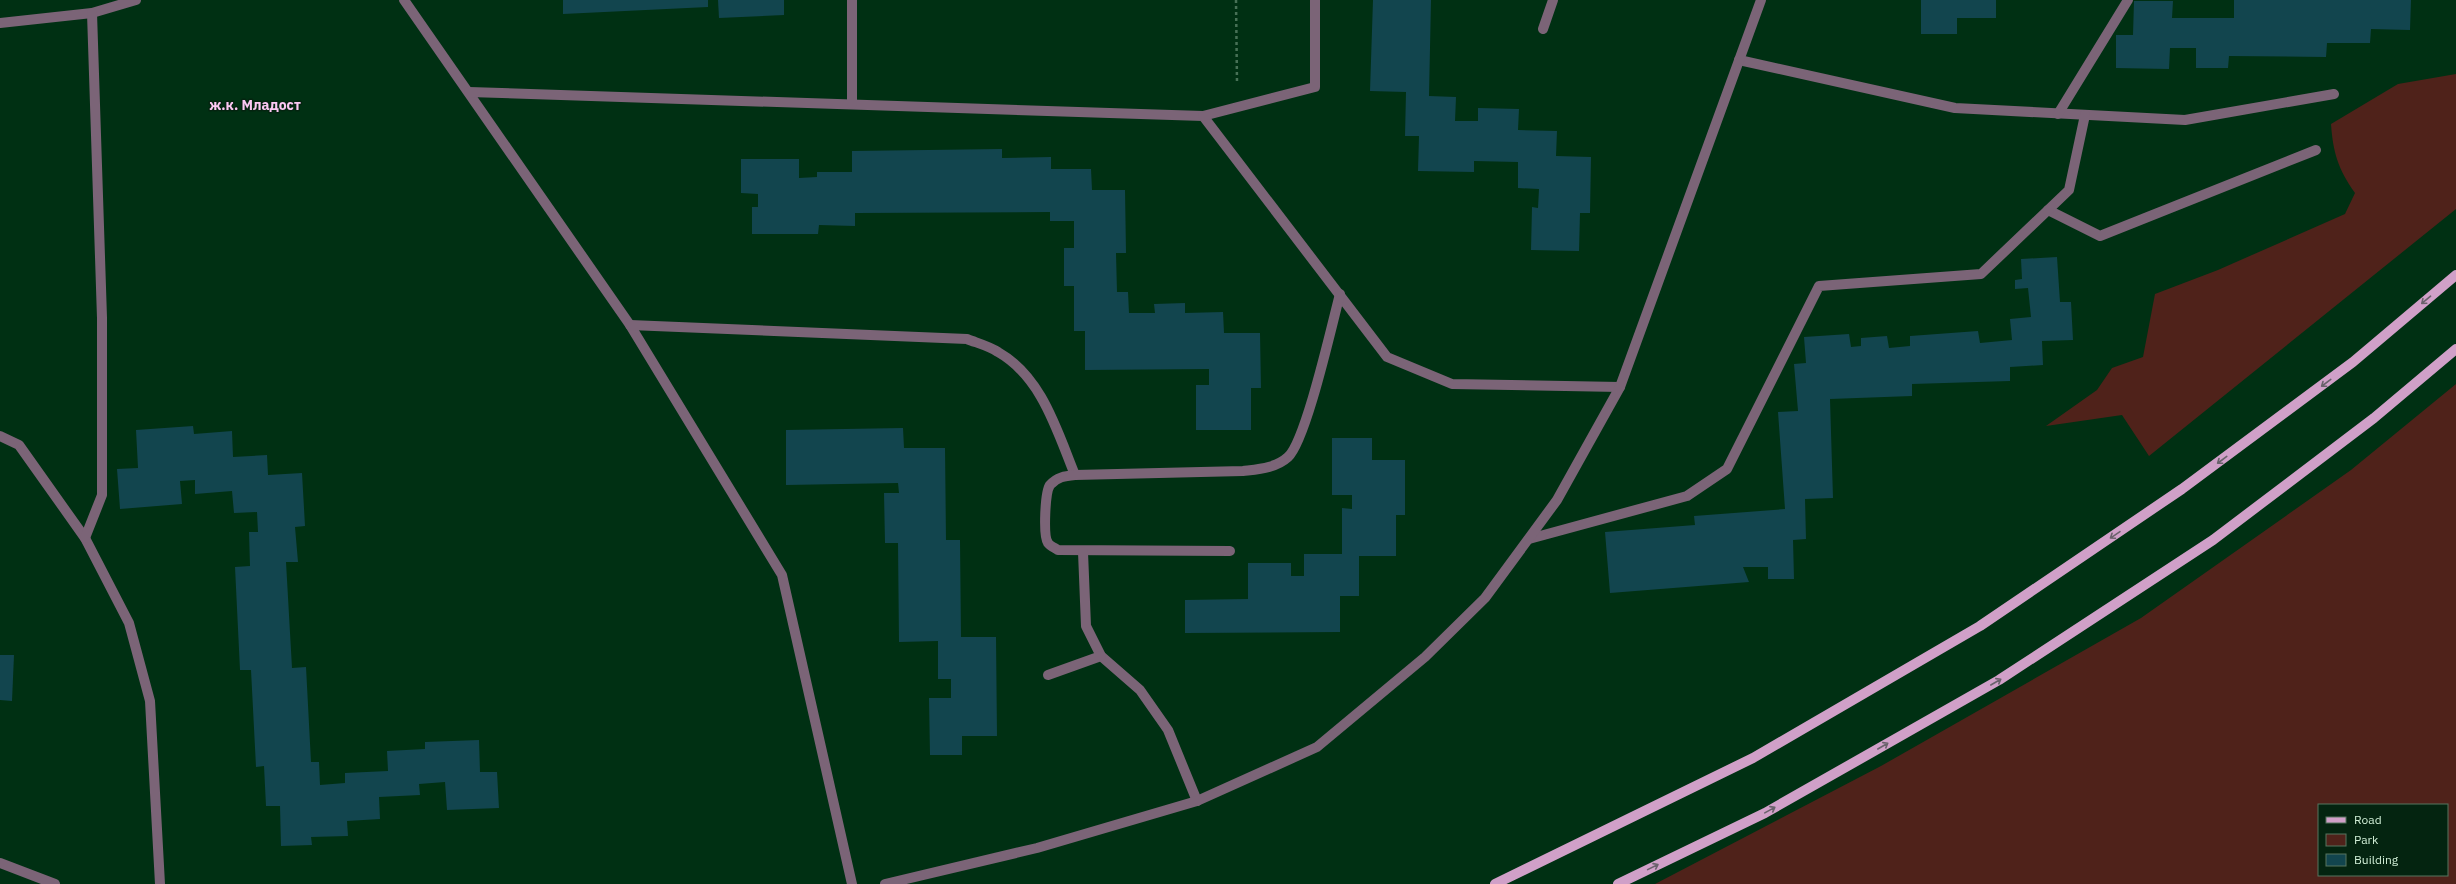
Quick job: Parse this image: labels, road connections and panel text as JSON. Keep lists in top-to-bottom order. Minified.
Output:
{"districts":["ж.к. Младост"],"legend":["Road","Park","Building"]}
